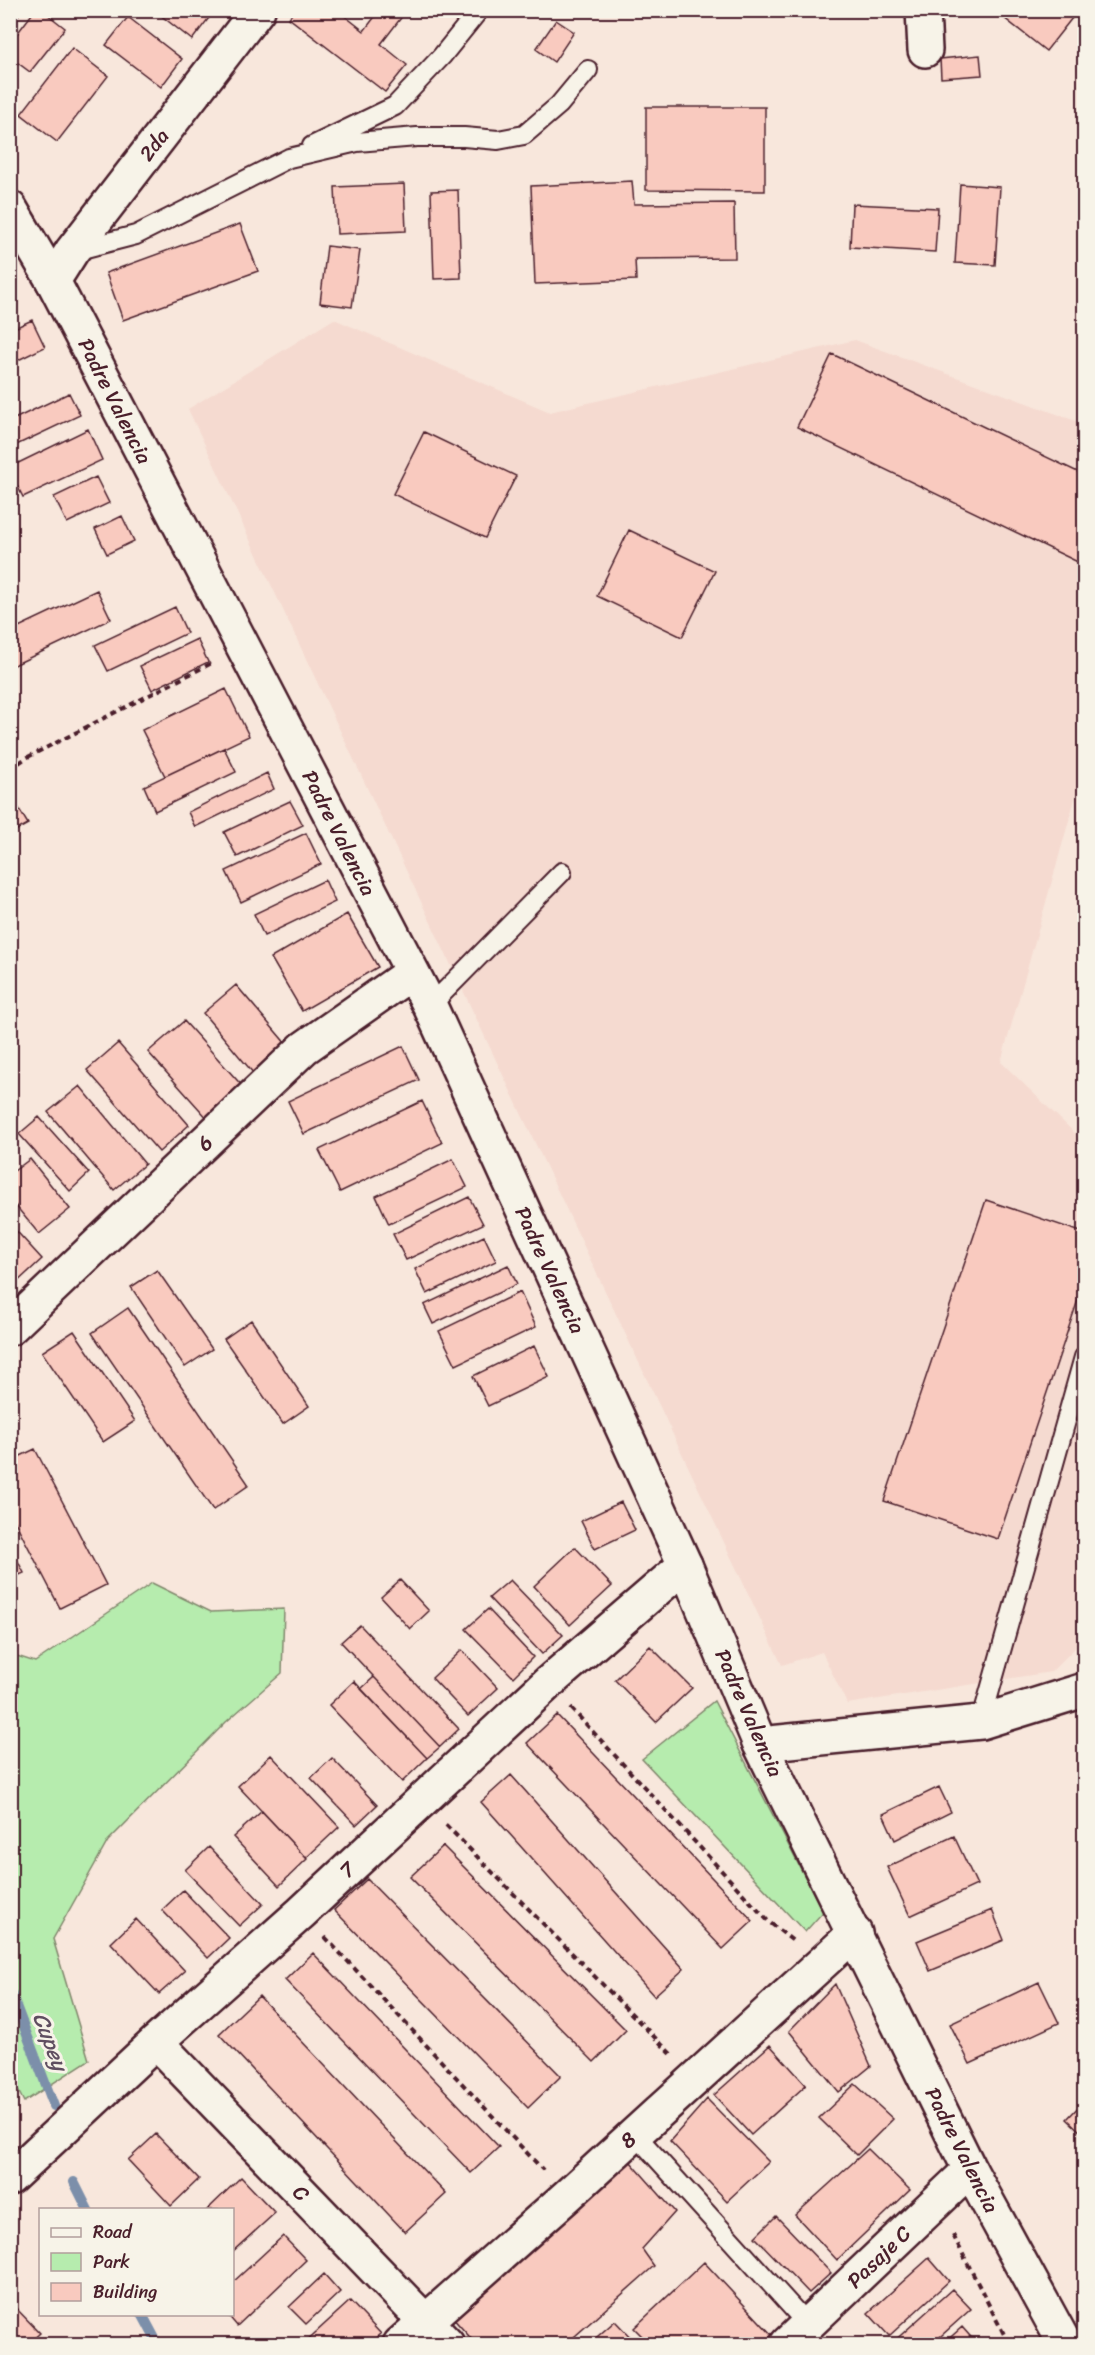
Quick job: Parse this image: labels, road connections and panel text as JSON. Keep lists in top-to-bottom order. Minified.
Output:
{"streets":{"street":["2da","Padre Valencia","6","7","8","C","Pasaje C"]},"crossings":[["2da","Padre Valencia"],["Padre Valencia","6"],["Padre Valencia","7"],["Padre Valencia","8"],["Padre Valencia","Pasaje C"],["7","C"],["8","C"]],"water":["Cupey"],"legend":["Road","Park","Building"]}
